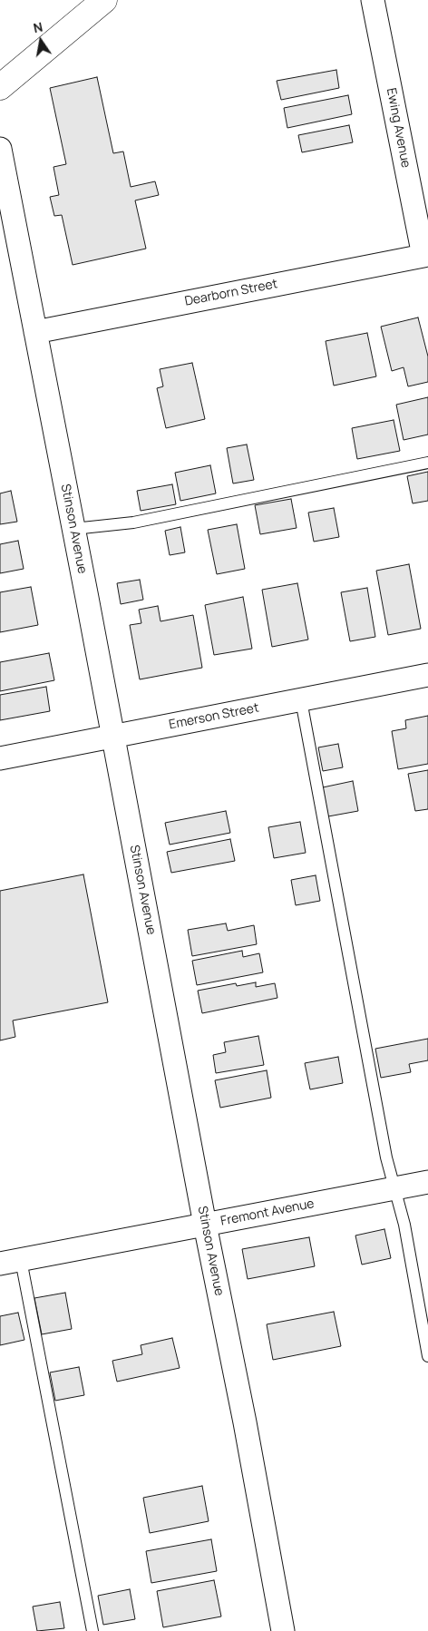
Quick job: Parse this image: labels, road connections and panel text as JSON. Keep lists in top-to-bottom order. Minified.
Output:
{"streets":{"street":["Ewing Avenue","Dearborn Street","Stinson Avenue","Emerson Street","Fremont Avenue"]},"crossings":[["Ewing Avenue","Dearborn Street"],["Dearborn Street","Stinson Avenue"],["Stinson Avenue","Emerson Street"],["Stinson Avenue","Fremont Avenue"]],"north":"top"}
